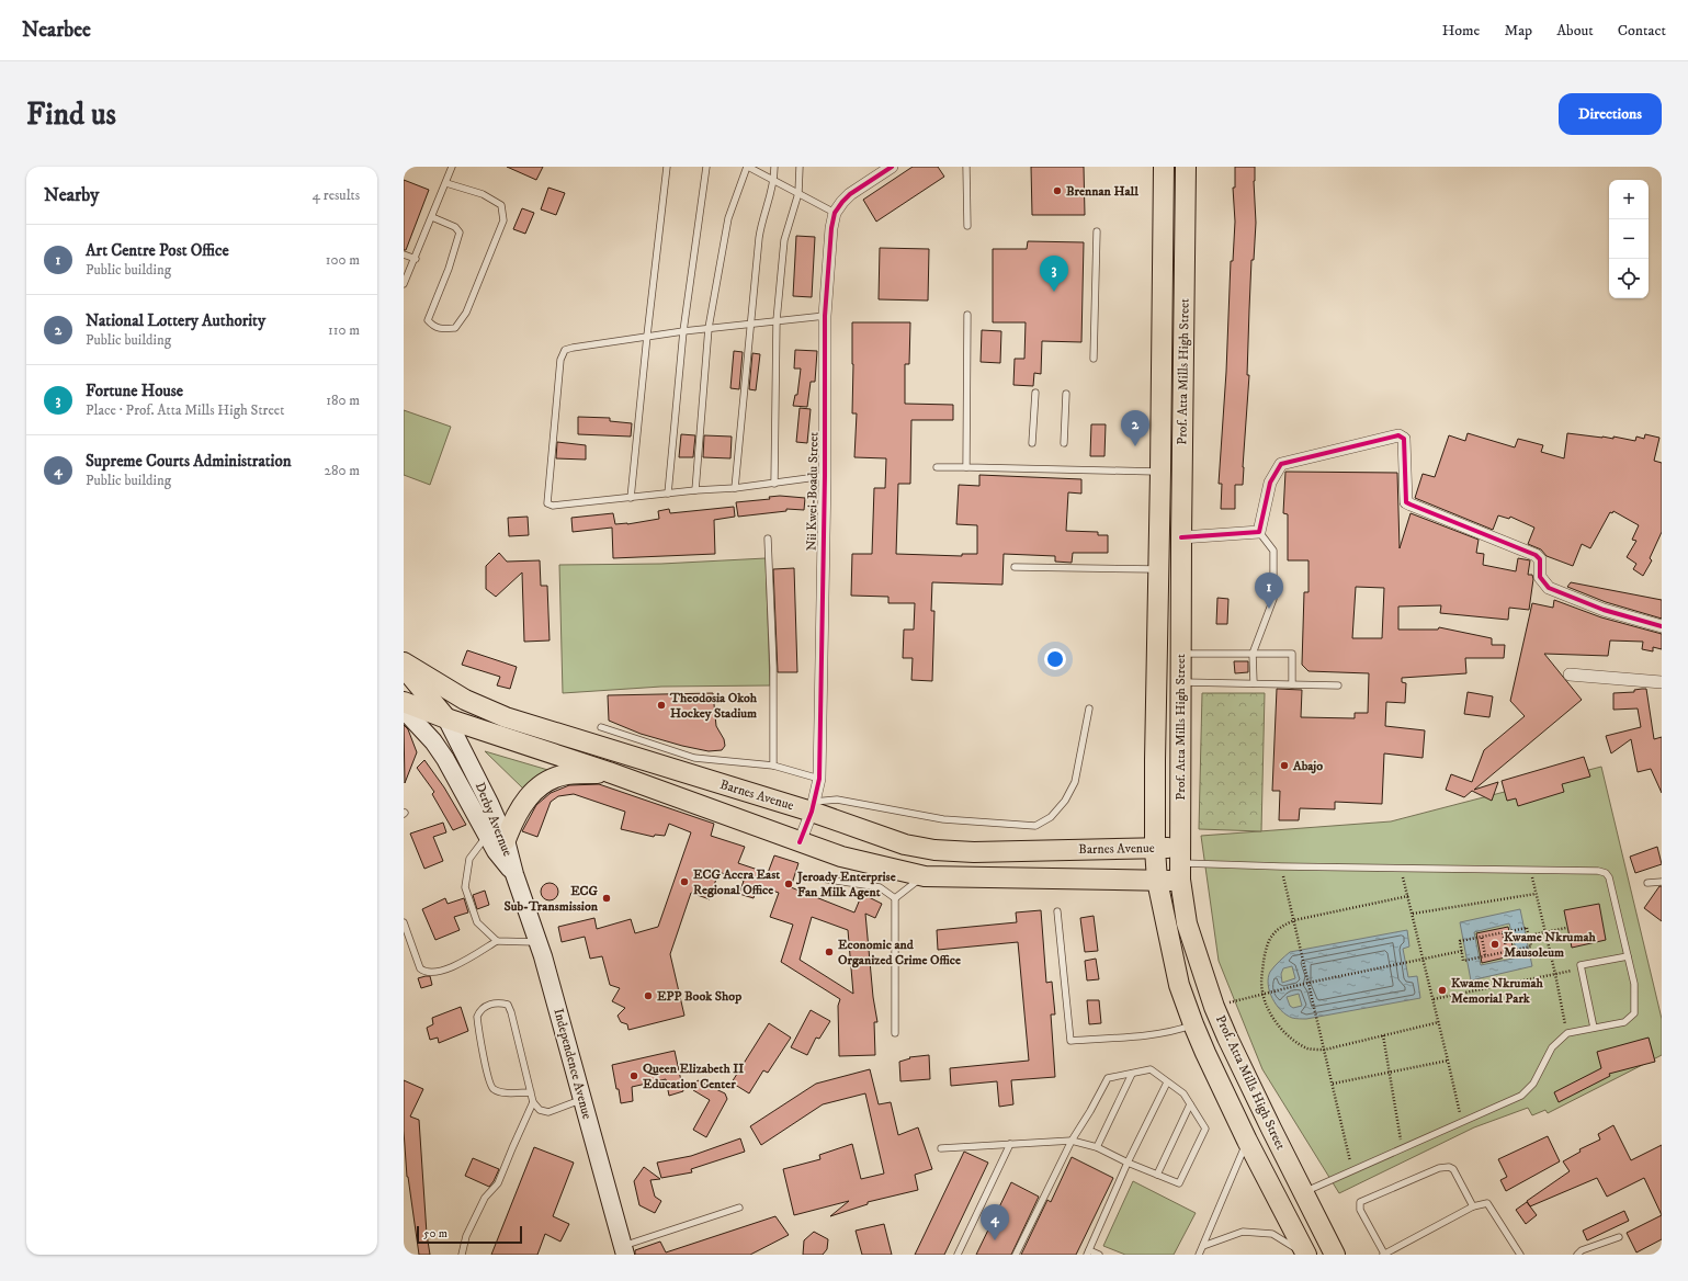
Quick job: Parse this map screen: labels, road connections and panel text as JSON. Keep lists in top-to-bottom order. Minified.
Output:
{"streets":{"main road":["Prof. Atta Mills High Street","Barnes Avenue","Derby Avernue","Independence Avenue"],"street":["Nii Kwei-Boadu Street"]},"crossings":[["Prof. Atta Mills High Street","Barnes Avenue"],["Nii Kwei-Boadu Street","Barnes Avenue"],["Barnes Avenue","Derby Avernue"],["Derby Avernue","Independence Avenue"]],"places":["Brennan Hall","Theodosia Okoh Hockey Stadium","Abajo","ECG Accra East Regional Office","Jeroady Enterprise Fan Milk Agent","ECG Sub-Transmission","Kwame Nkrumah Mausoleum","Economic and Organized Crime Office","Kwame Nkrumah Memorial Park","EPP Book Shop","Queen Elizabeth II Education Center"],"scale_bar":"50 m","page":{"header":"Nearbee","nav":["Home","Map","About","Contact"],"buttons":"Directions","title":"Find us","heading":["Nearby","4 results"],"map_buttons":["+","−"],"list":[{"mark":"1","name":"Art Centre Post Office","note":"Public building","value":"100 m"},{"mark":"2","name":"National Lottery Authority","note":"Public building","value":"110 m"},{"mark":"3","name":"Fortune House","note":"Place · Prof. Atta Mills High Street","value":"180 m"},{"mark":"4","name":"Supreme Courts Administration","note":"Public building","value":"280 m"}],"pins":["3","2","1","4"],"scale":"50 m"}}
